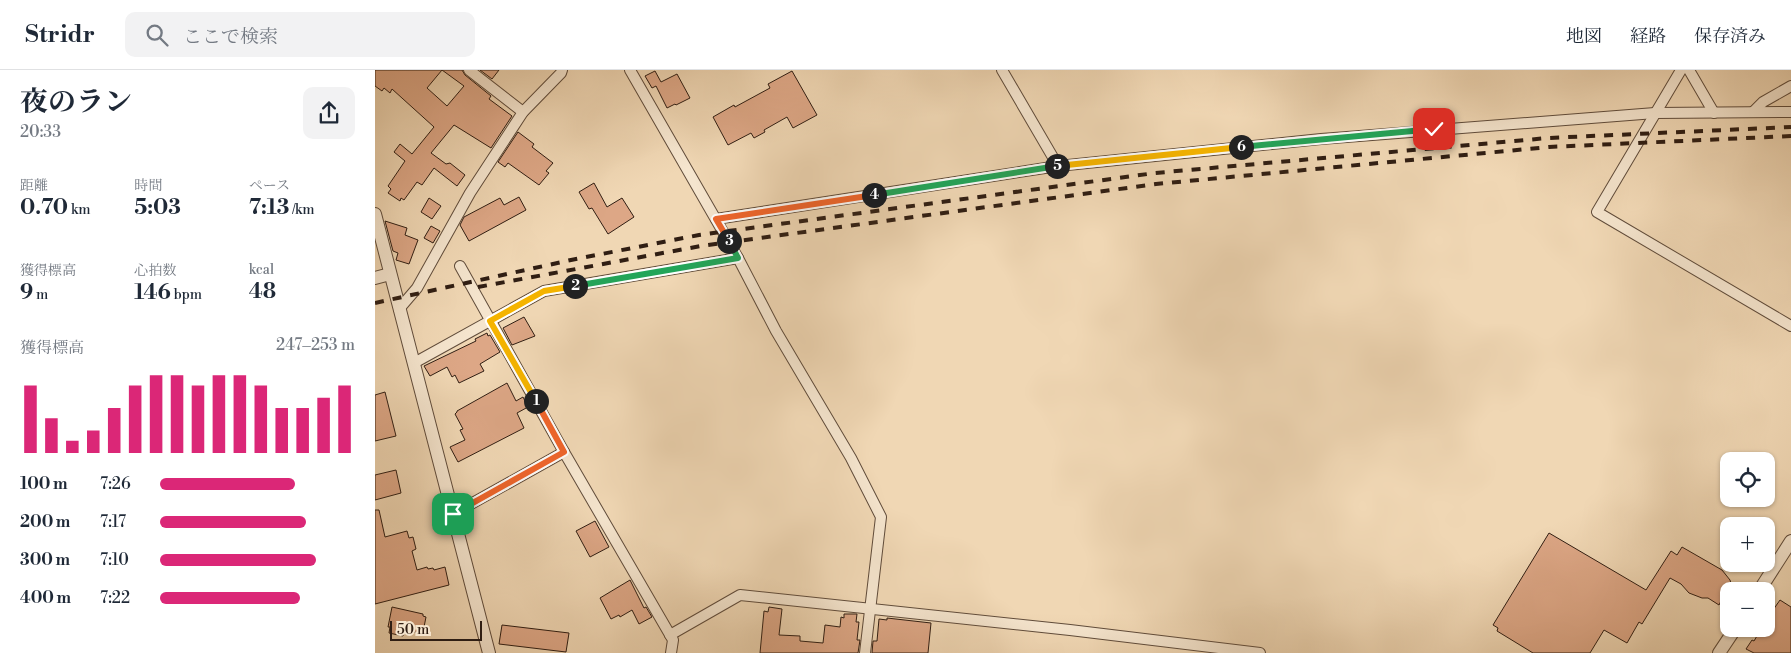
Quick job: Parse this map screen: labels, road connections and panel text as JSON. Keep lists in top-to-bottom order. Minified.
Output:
{"scale_bar":"50 m","page":{"header":"Stridr","search":"ここで検索","nav":["地図","経路","保存済み"],"heading":["夜のラン","20:33"],"pins":["6","5","4","3","2","1"],"stats":[["距離","0.70 km"],["時間","5:03"],["ペース","7:13 /km"],["獲得標高","9 m"],["心拍数","146 bpm"],["kcal","48"]],"chart":["獲得標高","247–253 m"],"map_buttons":["+","−"],"list":[{"name":"100 m","note":"7:26"},{"name":"200 m","note":"7:17"},{"name":"300 m","note":"7:10"},{"name":"400 m","note":"7:22"}],"scale":"50 m"}}
